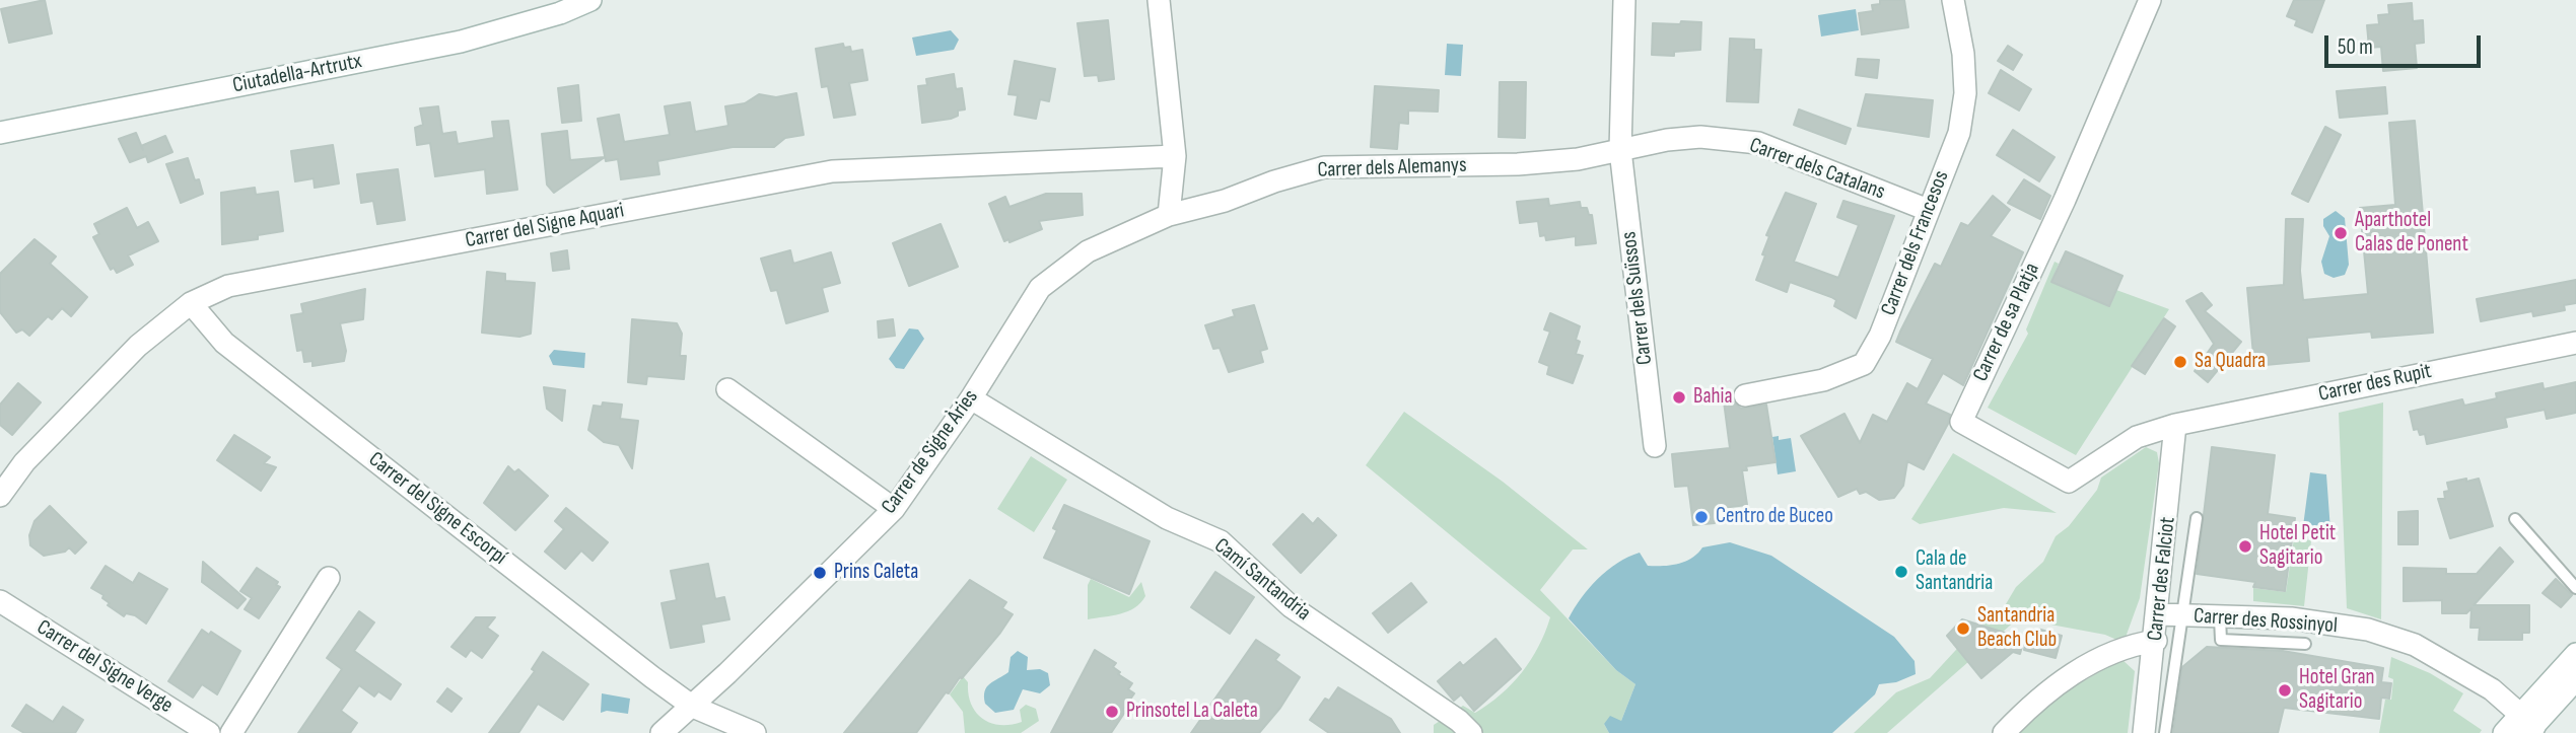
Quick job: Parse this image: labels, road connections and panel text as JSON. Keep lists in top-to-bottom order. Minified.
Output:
{"streets":{"street":["Ciutadella-Artrutx","Carrer dels Alemanys","Carrer dels Catalans","Carrer del Signe Aquari","Carrer dels Francesos","Carrer dels Suïssos","Carrer de sa Platja","Carrer des Rupit","Carrer de Signe Àries","Carrer del Signe Escorpí","Carrer des Falciot","Camí Santandria","Carrer des Rossinyol","Carrer del Signe Verge"]},"crossings":[["Carrer dels Alemanys","Carrer dels Catalans"],["Carrer dels Alemanys","Carrer dels Suïssos"],["Carrer dels Alemanys","Carrer de Signe Àries"],["Carrer dels Catalans","Carrer dels Francesos"],["Carrer dels Catalans","Carrer dels Suïssos"],["Carrer del Signe Aquari","Carrer del Signe Escorpí"],["Carrer de sa Platja","Carrer des Rupit"],["Carrer de sa Platja","Carrer des Falciot"],["Carrer des Rupit","Carrer des Falciot"],["Carrer de Signe Àries","Carrer del Signe Escorpí"],["Carrer de Signe Àries","Camí Santandria"],["Carrer des Falciot","Carrer des Rossinyol"]],"places":["Aparthotel Calas de Ponent","Sa Quadra","Bahia","Centro de Buceo","Hotel Petit Sagitario","Cala de Santandria","Prins Caleta","Santandria Beach Club","Hotel Gran Sagitario","Prinsotel La Caleta"],"scale_bar":"50 m"}
